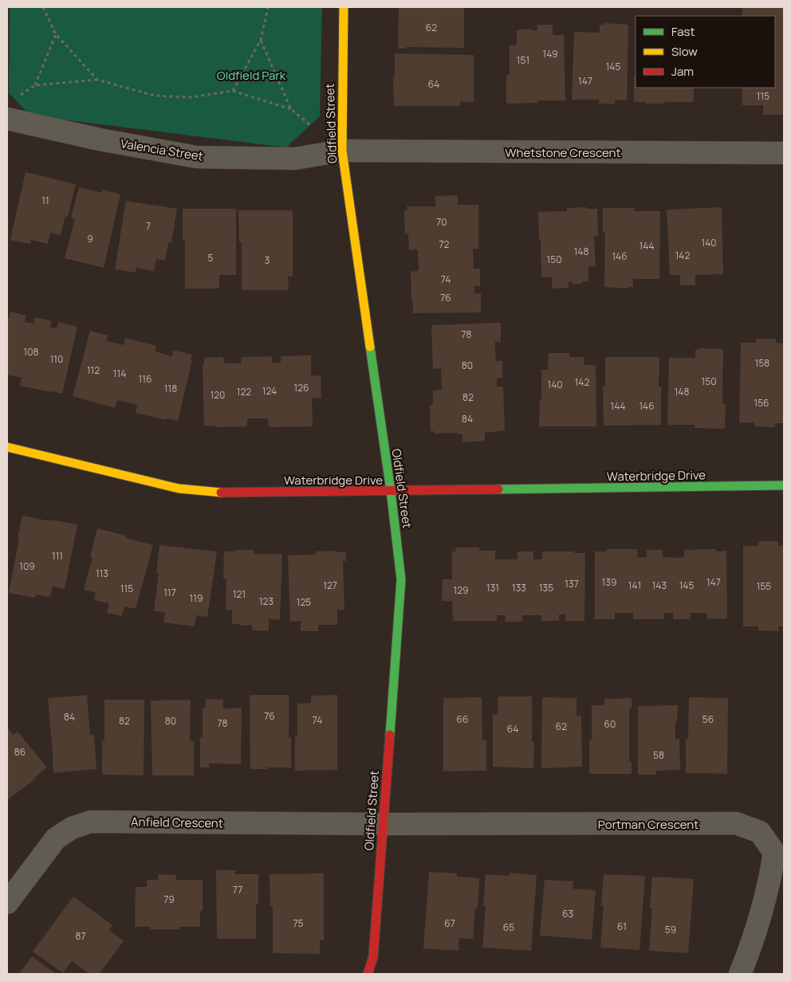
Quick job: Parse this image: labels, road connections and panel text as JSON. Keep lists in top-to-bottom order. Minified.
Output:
{"streets":{"street":["Oldfield Street","Valencia Street","Whetstone Crescent","Waterbridge Drive","Anfield Crescent","Portman Crescent"]},"crossings":[["Oldfield Street","Valencia Street"],["Oldfield Street","Whetstone Crescent"],["Oldfield Street","Waterbridge Drive"],["Oldfield Street","Anfield Crescent"],["Oldfield Street","Portman Crescent"],["Valencia Street","Whetstone Crescent"],["Anfield Crescent","Portman Crescent"]],"parks":["Oldfield Park"],"house_numbers":["62","149","151","145","147","64","115","11","70","7","9","140","72","144","148","142","146","5","150","3","74","76","78","108","110","158","80","112","114","116","150","142","140","126","118","124","122","148","120","82","156","144","146","84","111","109","113","139","147","137","127","141","143","145","155","131","133","135","115","129","117","121","119","123","125","76","84","66","56","74","82","80","78","60","62","64","86","58","77","79","63","75","67","61","65","59","87"],"legend":["Fast","Slow","Jam"]}
